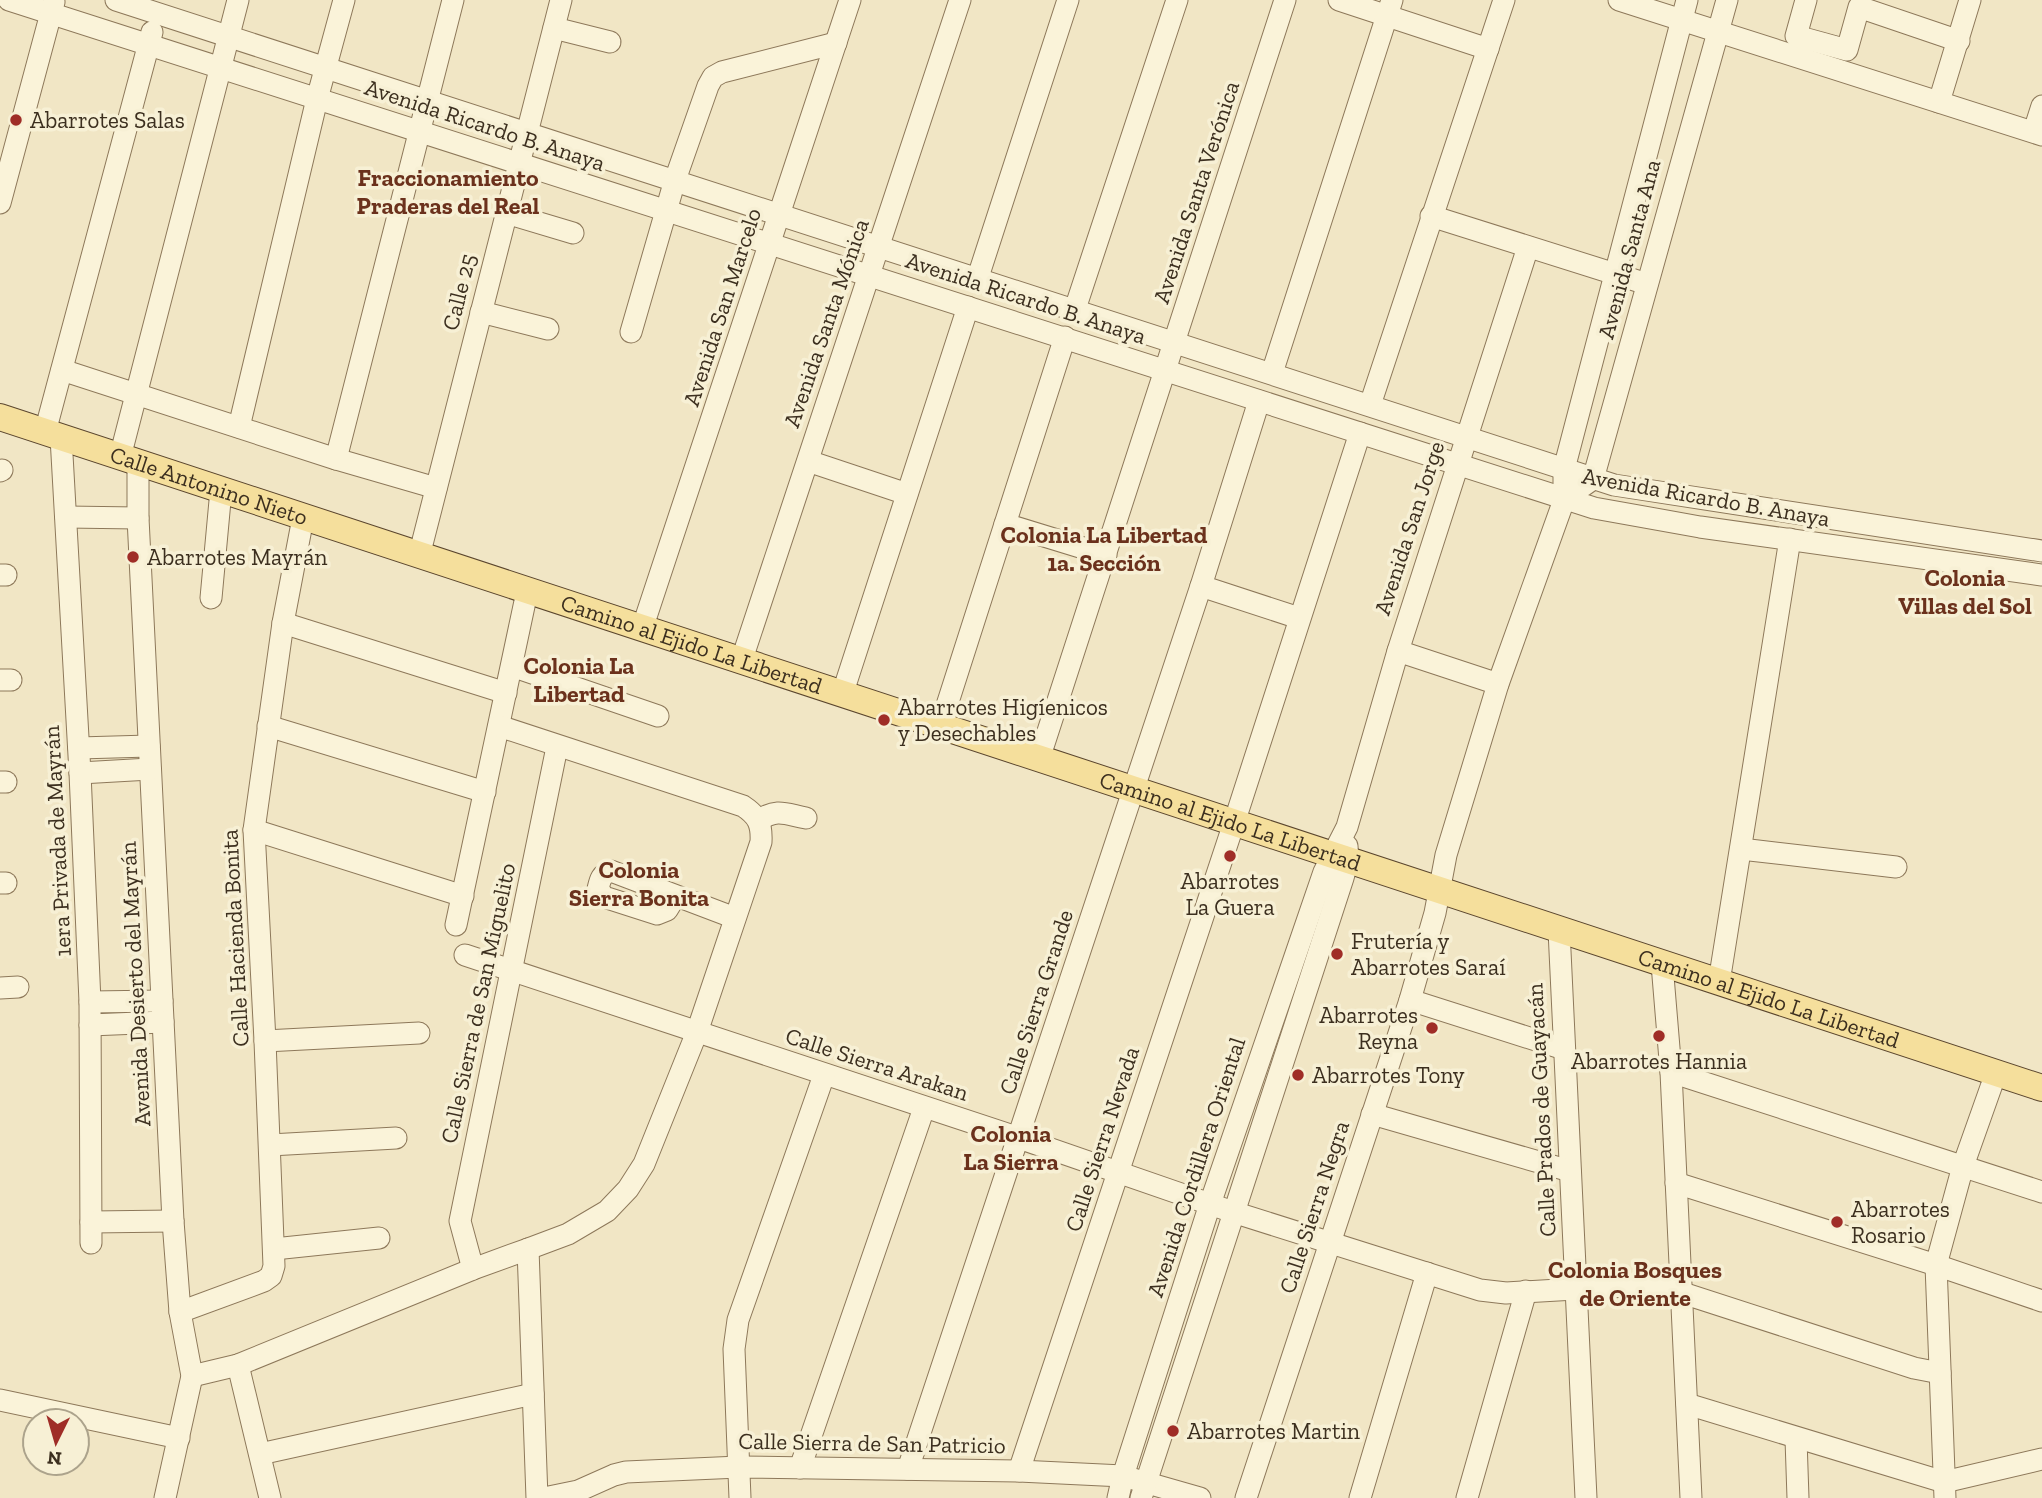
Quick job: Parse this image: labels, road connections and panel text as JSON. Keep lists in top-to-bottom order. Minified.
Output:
{"streets":{"main road":["Calle Antonino Nieto","Camino al Ejido La Libertad"],"street":["Avenida Ricardo B. Anaya","Avenida Santa Verónica","Avenida Santa Ana","Calle 25","Avenida San Marcelo","Avenida Santa Mónica","Avenida San Jorge","1era Privada de Mayrán","Calle Hacienda Bonita","Avenida Desierto del Mayrán","Calle Sierra Grande","Calle Sierra de San Miguelito","Calle Sierra Arakan","Calle Prados de Guayacán","Calle Sierra Nevada","Avenida Cordillera Oriental","Calle Sierra Negra","Calle Sierra de San Patricio"]},"crossings":[["Avenida Ricardo B. Anaya","Avenida Santa Verónica"],["Avenida Ricardo B. Anaya","Avenida Santa Ana"],["Avenida Ricardo B. Anaya","Calle 25"],["Avenida Ricardo B. Anaya","Avenida San Marcelo"],["Avenida Ricardo B. Anaya","Avenida Santa Mónica"],["Avenida Ricardo B. Anaya","Avenida San Jorge"],["Avenida Ricardo B. Anaya","1era Privada de Mayrán"],["Avenida Ricardo B. Anaya","Avenida Desierto del Mayrán"],["Avenida Ricardo B. Anaya","Calle Sierra Grande"],["Avenida Ricardo B. Anaya","Calle Sierra Nevada"],["Avenida Santa Verónica","Camino al Ejido La Libertad"],["Avenida Santa Ana","Camino al Ejido La Libertad"],["Avenida Santa Ana","Calle Sierra Negra"],["Calle 25","Calle Antonino Nieto"],["Calle 25","Camino al Ejido La Libertad"],["Avenida San Marcelo","Camino al Ejido La Libertad"],["Avenida Santa Mónica","Camino al Ejido La Libertad"],["Calle Antonino Nieto","Camino al Ejido La Libertad"],["Calle Antonino Nieto","1era Privada de Mayrán"],["Calle Antonino Nieto","Calle Hacienda Bonita"],["Calle Antonino Nieto","Avenida Desierto del Mayrán"],["Avenida San Jorge","Camino al Ejido La Libertad"],["Avenida San Jorge","Avenida Cordillera Oriental"],["Camino al Ejido La Libertad","Calle Sierra Grande"],["Camino al Ejido La Libertad","Calle Prados de Guayacán"],["Camino al Ejido La Libertad","Calle Sierra Nevada"],["Camino al Ejido La Libertad","Avenida Cordillera Oriental"],["Camino al Ejido La Libertad","Calle Sierra Negra"],["1era Privada de Mayrán","Avenida Desierto del Mayrán"],["Calle Hacienda Bonita","Avenida Desierto del Mayrán"],["Calle Sierra Grande","Calle Sierra Arakan"],["Calle Sierra Grande","Calle Sierra de San Patricio"],["Calle Sierra de San Miguelito","Calle Sierra Arakan"],["Calle Sierra Arakan","Calle Prados de Guayacán"],["Calle Sierra Arakan","Calle Sierra Nevada"],["Calle Sierra Arakan","Avenida Cordillera Oriental"],["Calle Sierra Arakan","Calle Sierra Negra"],["Calle Sierra Nevada","Calle Sierra de San Patricio"],["Avenida Cordillera Oriental","Calle Sierra de San Patricio"]],"districts":["Fraccionamiento Praderas del Real","Colonia La Libertad 1a. Sección","Colonia Villas del Sol","Colonia La Libertad","Colonia Sierra Bonita","Colonia La Sierra","Colonia Bosques de Oriente"],"places":["Abarrotes Salas","Abarrotes Mayrán","Abarrotes Higíenicos y Desechables","Abarrotes La Guera","Frutería y Abarrotes Saraí","Abarrotes Reyna","Abarrotes Hannia","Abarrotes Tony","Abarrotes Rosario","Abarrotes Martin"],"north":"bottom"}
